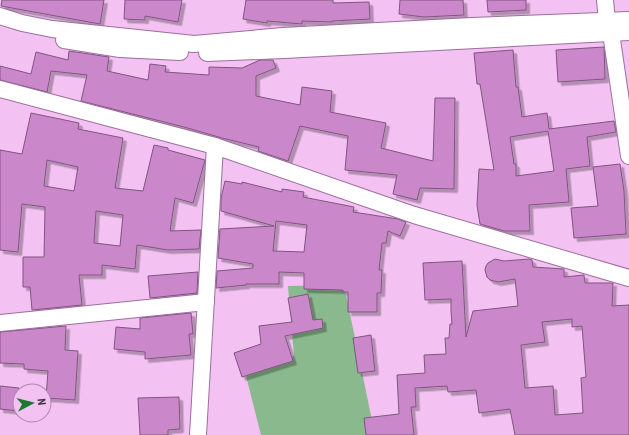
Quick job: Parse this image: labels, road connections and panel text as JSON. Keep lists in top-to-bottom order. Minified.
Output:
{"north":"right"}
